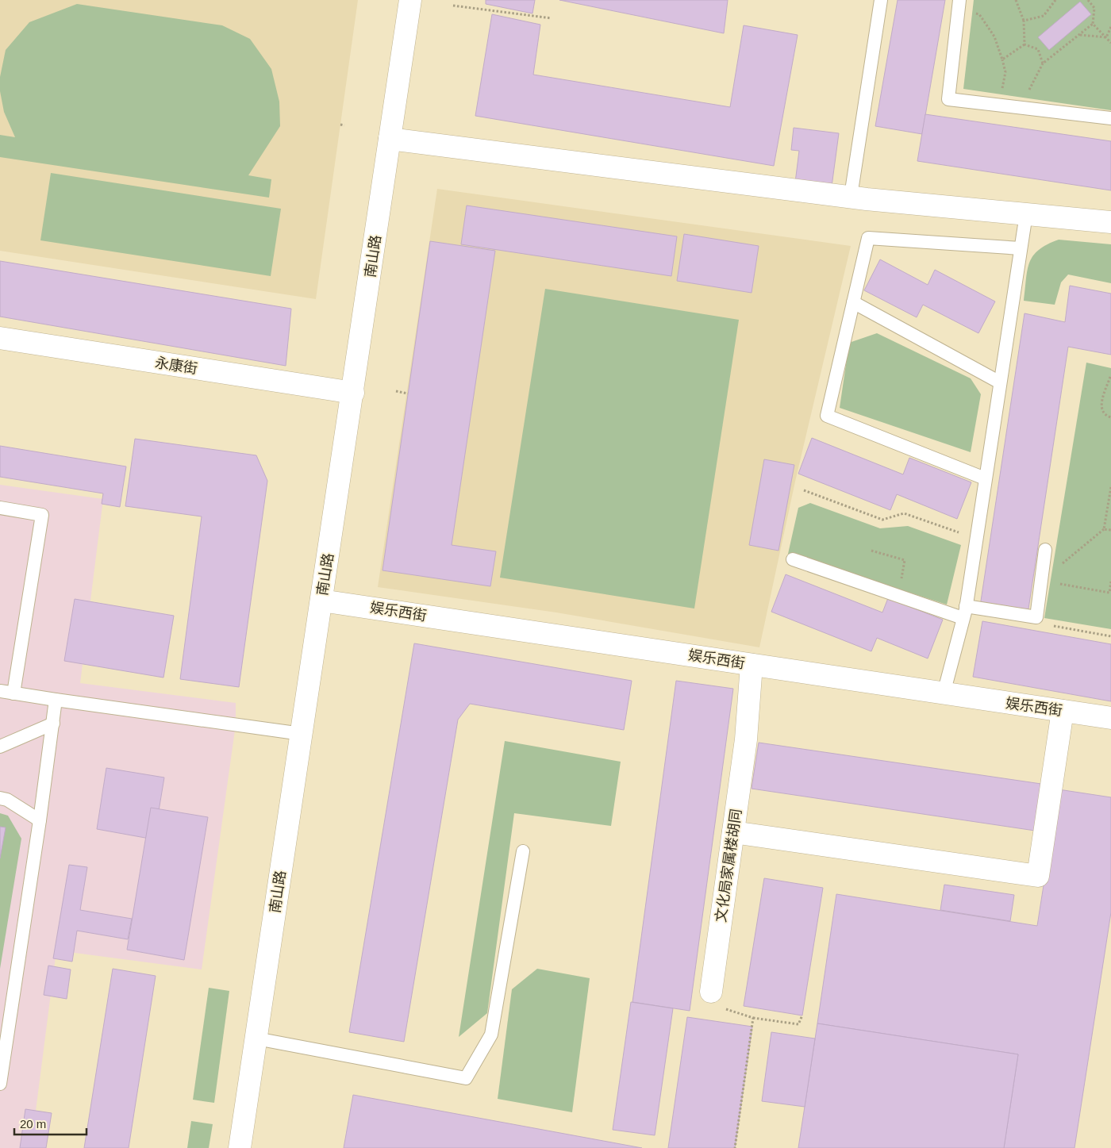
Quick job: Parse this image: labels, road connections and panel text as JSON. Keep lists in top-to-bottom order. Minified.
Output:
{"streets":{"street":["南山路","永康街","娱乐西街","文化局家属楼胡同"]},"crossings":[["南山路","永康街"],["南山路","娱乐西街"],["娱乐西街","文化局家属楼胡同"]],"scale_bar":"20 m"}
